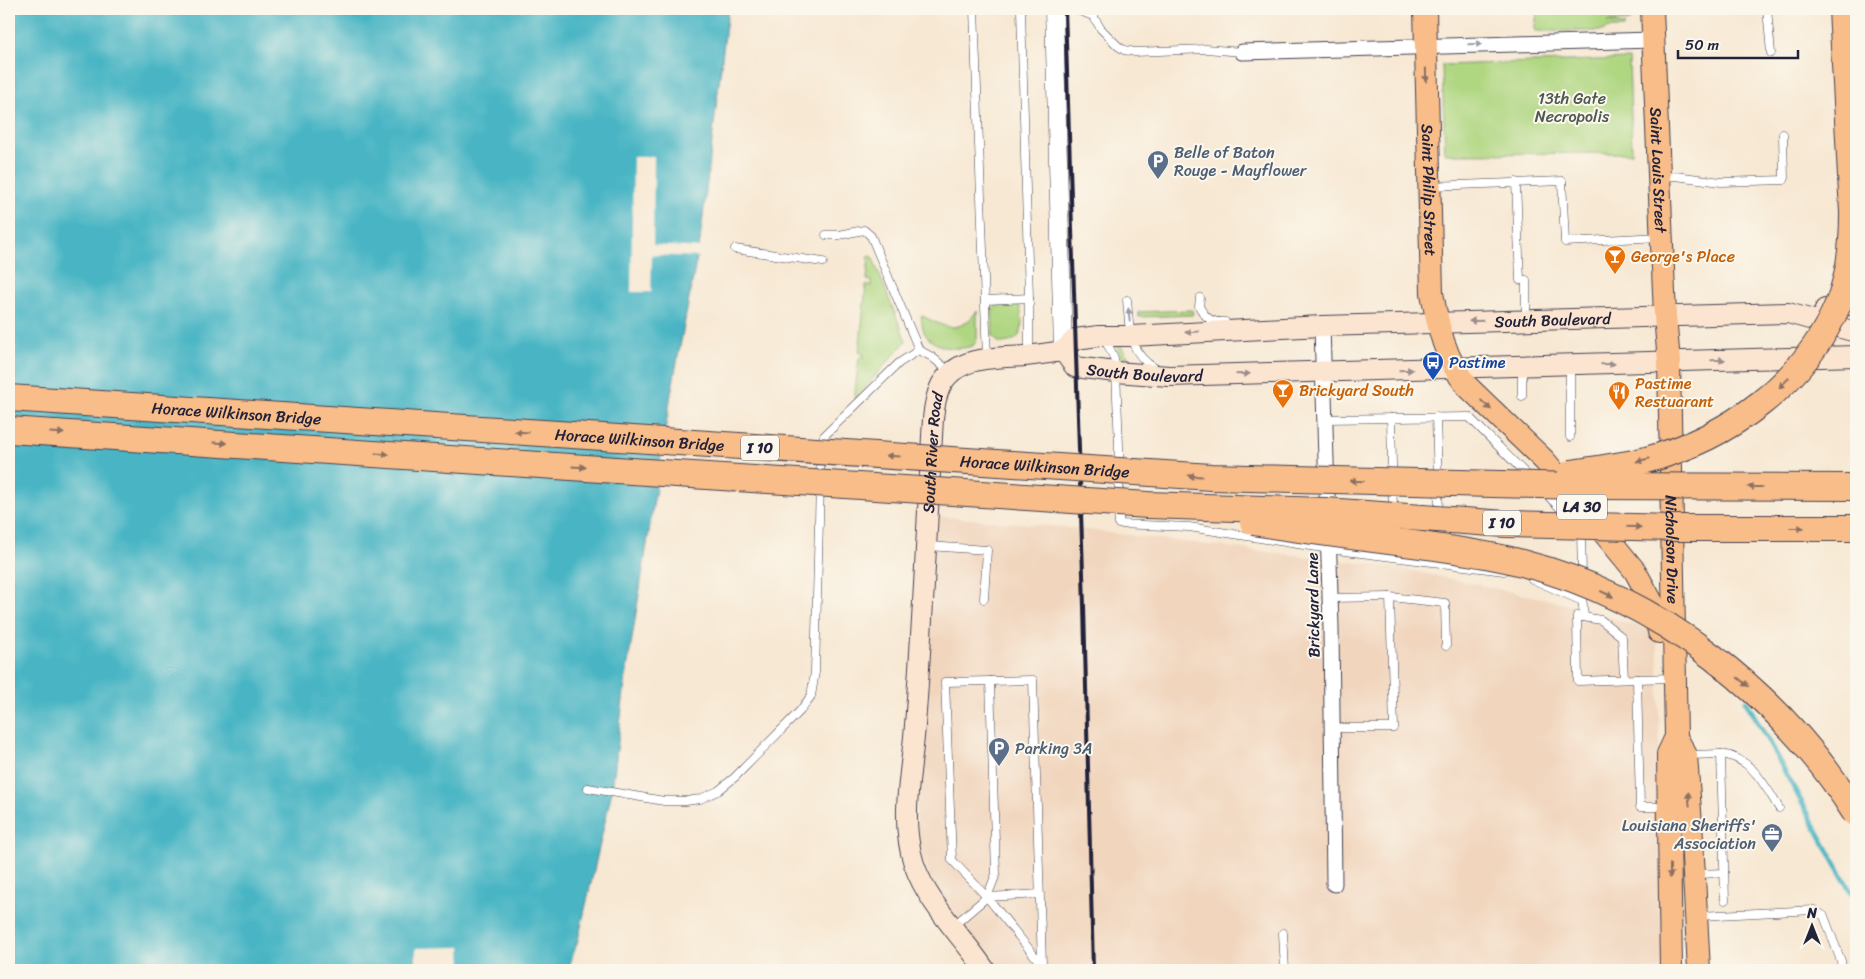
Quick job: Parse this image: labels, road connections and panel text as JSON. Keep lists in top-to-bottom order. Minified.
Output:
{"streets":{"highway":["Horace Wilkinson Bridge","I 10"],"main road":["Saint Louis Street","Saint Philip Street","South Boulevard","South River Road","LA 30","Nicholson Drive"],"street":["Brickyard Lane"]},"crossings":[["Saint Louis Street","South Boulevard"],["Saint Louis Street","Nicholson Drive"],["Saint Philip Street","South Boulevard"],["Saint Philip Street","LA 30"],["South Boulevard","South River Road"],["South Boulevard","LA 30"],["South Boulevard","Nicholson Drive"],["South Boulevard","Brickyard Lane"],["Horace Wilkinson Bridge","I 10"],["LA 30","Nicholson Drive"]],"one_way":["Saint Philip Street"],"parks":["13th Gate Necropolis"],"places":{"parking":["Belle of Baton Rouge - Mayflower","Parking 3A"],"bar":["George's Place","Brickyard South"],"bus stop":["Pastime"],"restaurant":["Pastime Restuarant"],"office":["Louisiana Sheriffs' Association"]},"scale_bar":"50 m","north":"top"}
